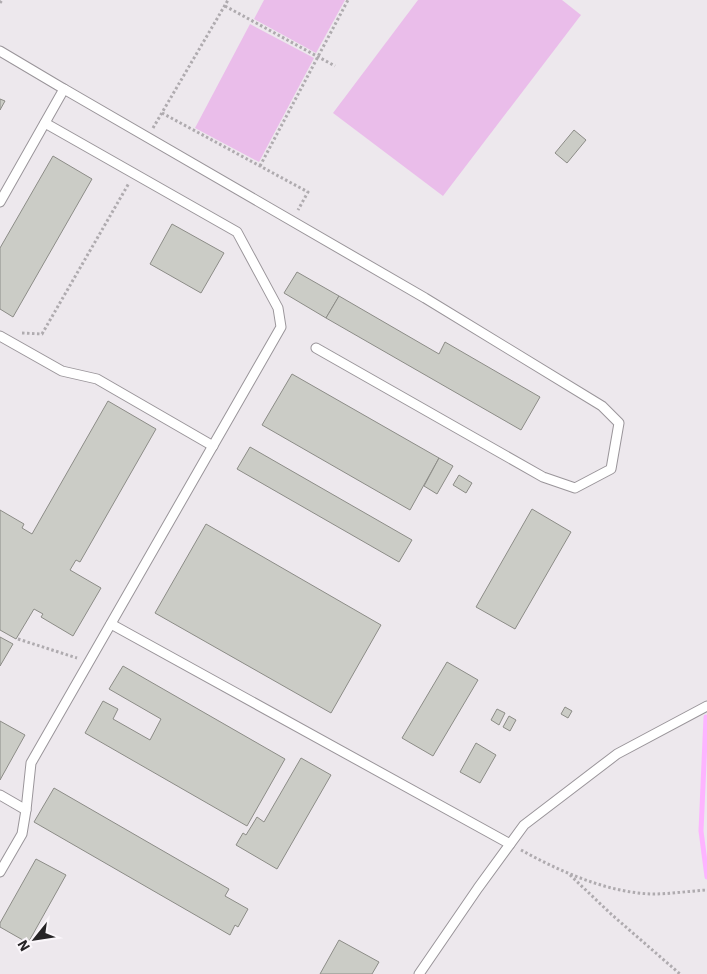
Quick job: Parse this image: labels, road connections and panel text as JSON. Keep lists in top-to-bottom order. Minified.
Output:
{"north":"bottom left"}
